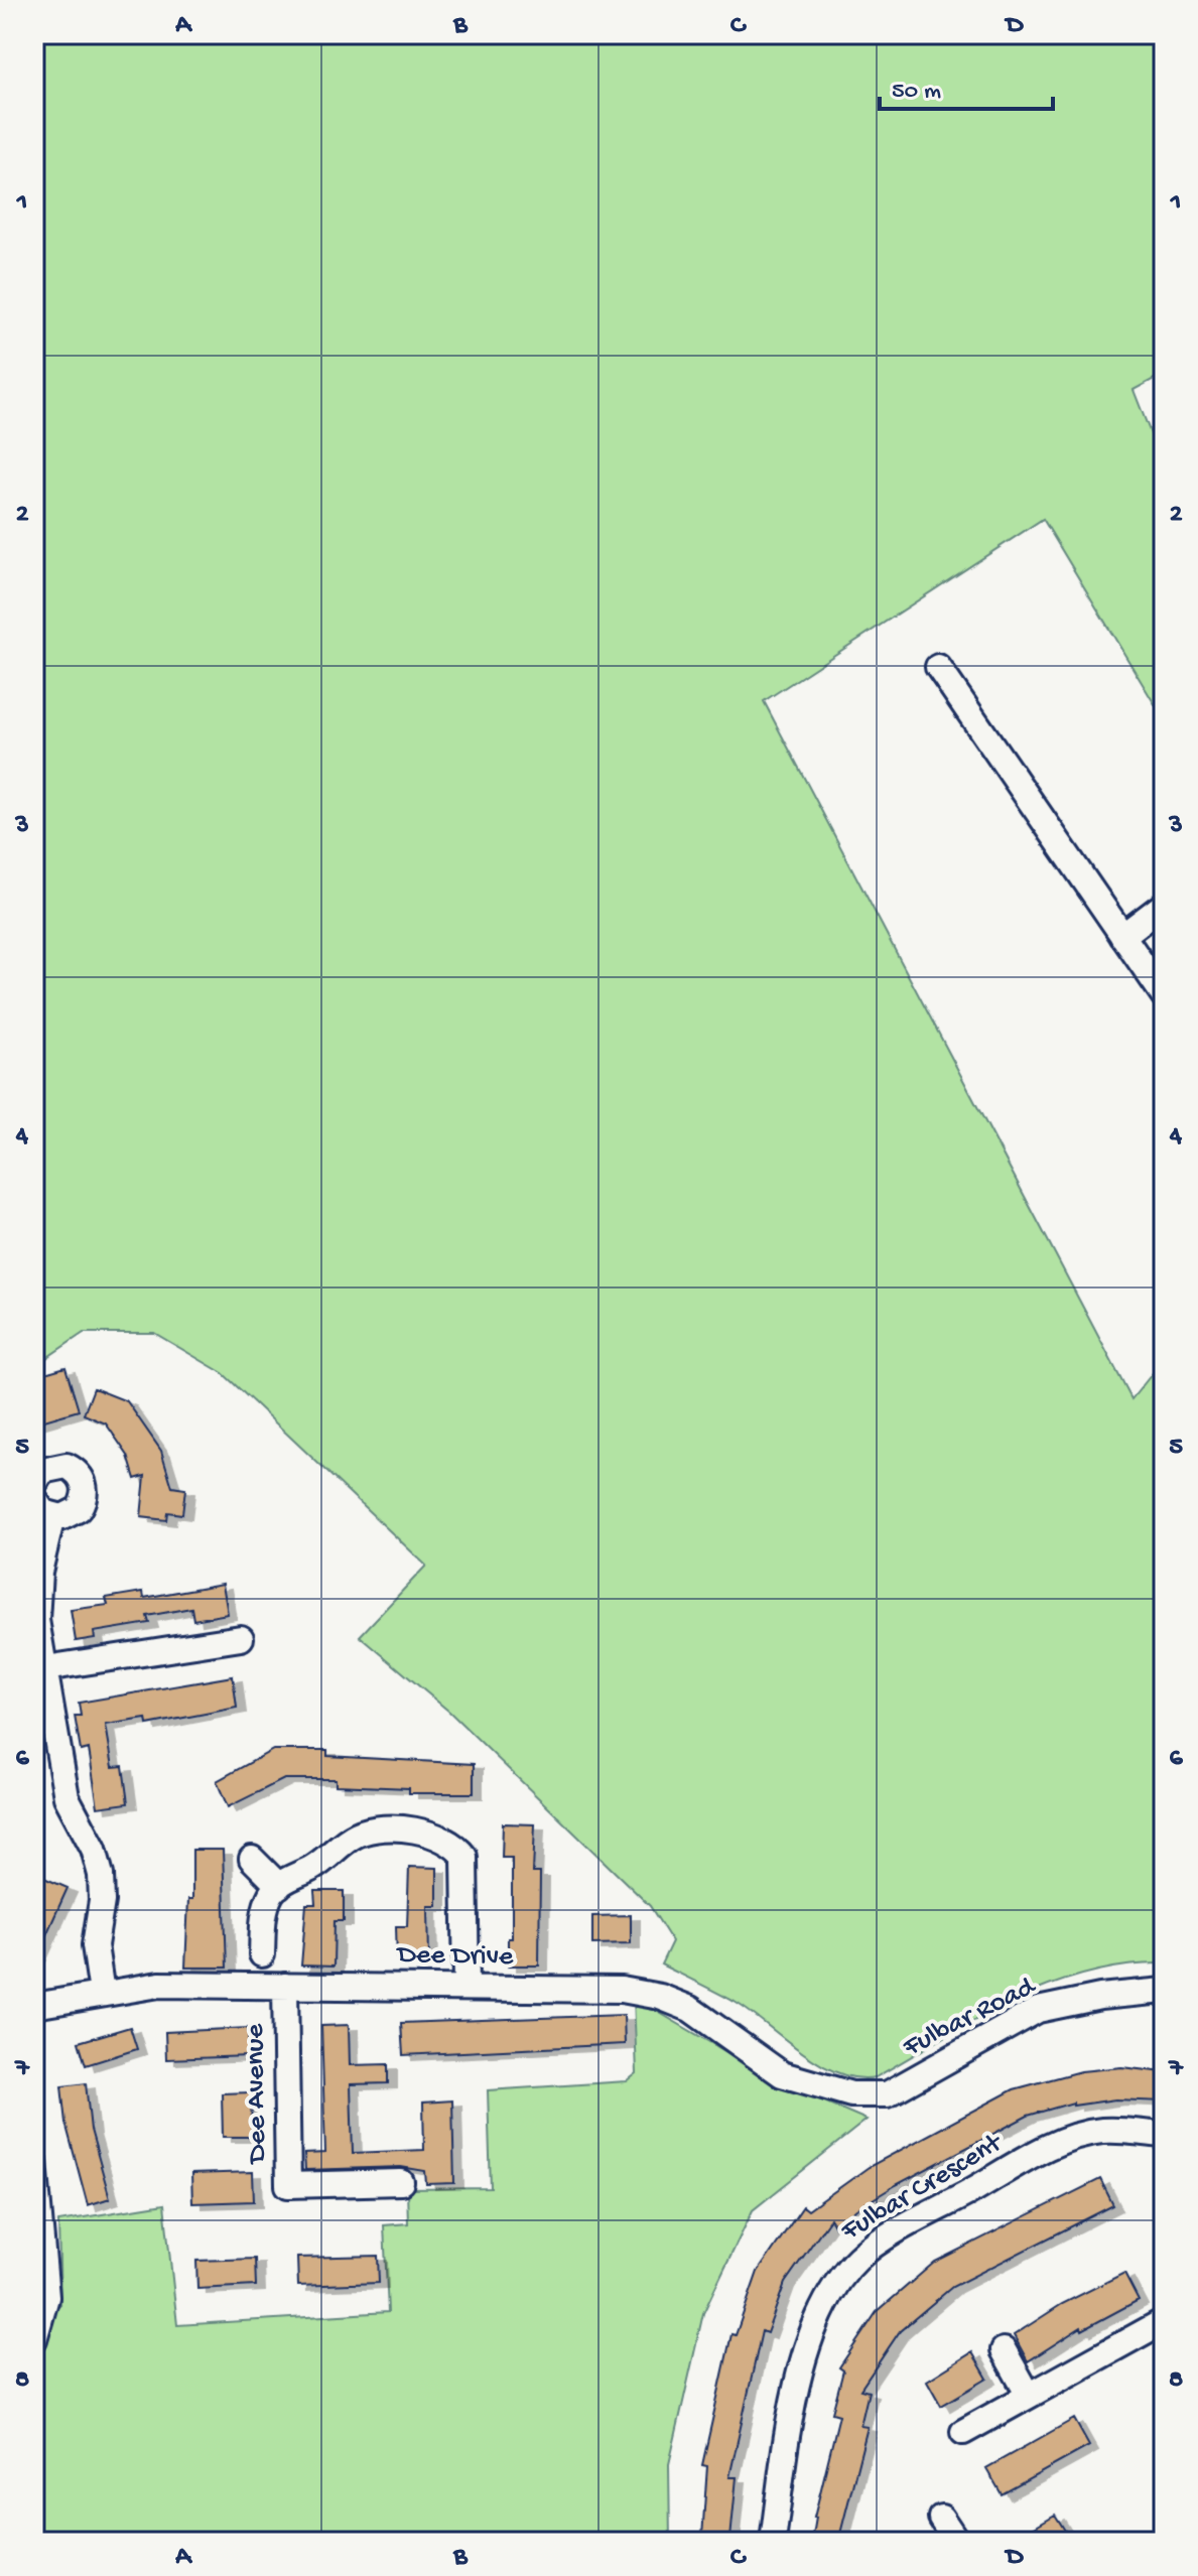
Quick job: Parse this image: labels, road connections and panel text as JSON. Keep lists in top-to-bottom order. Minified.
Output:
{"streets":{"street":["Dee Drive","Fulbar Road","Dee Avenue","Fulbar Crescent"]},"crossings":[["Dee Drive","Fulbar Road"],["Dee Drive","Dee Avenue"]],"scale_bar":"50 m","grid":{"columns":["A","B","C","D"],"rows":["1","2","3","4","5","6","7","8"]}}
